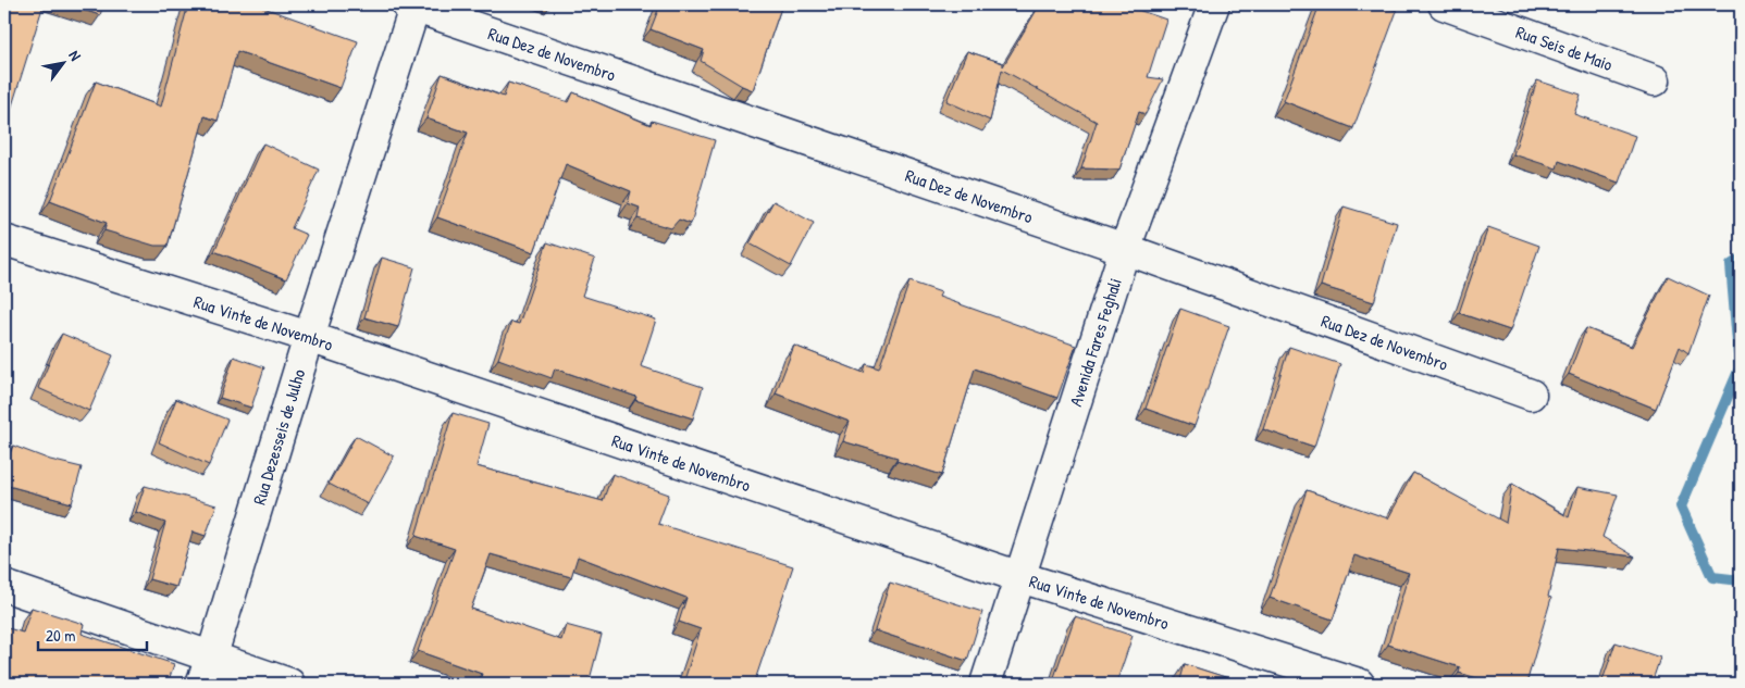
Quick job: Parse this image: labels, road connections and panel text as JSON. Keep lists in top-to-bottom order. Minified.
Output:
{"streets":{"street":["Rua Seis de Maio","Rua Dez de Novembro","Rua Vinte de Novembro","Avenida Fares Feghali","Rua Dezesseis de Julho"]},"crossings":[["Rua Dez de Novembro","Avenida Fares Feghali"],["Rua Dez de Novembro","Rua Dezesseis de Julho"],["Rua Vinte de Novembro","Avenida Fares Feghali"],["Rua Vinte de Novembro","Rua Dezesseis de Julho"]],"scale_bar":"20 m","north":"top right"}
